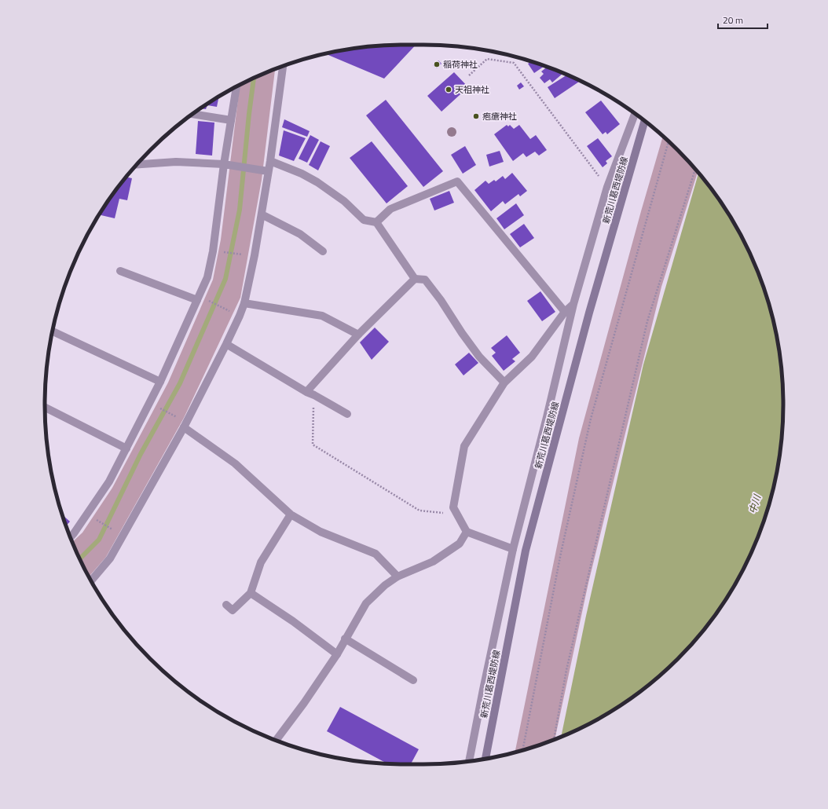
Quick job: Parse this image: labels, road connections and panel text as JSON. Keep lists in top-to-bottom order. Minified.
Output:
{"streets":{"main road":["新荒川葛西堤防線"]},"water":["中川"],"places":["稲荷神社","天祖神社","疱瘡神社"],"scale_bar":"20 m"}
